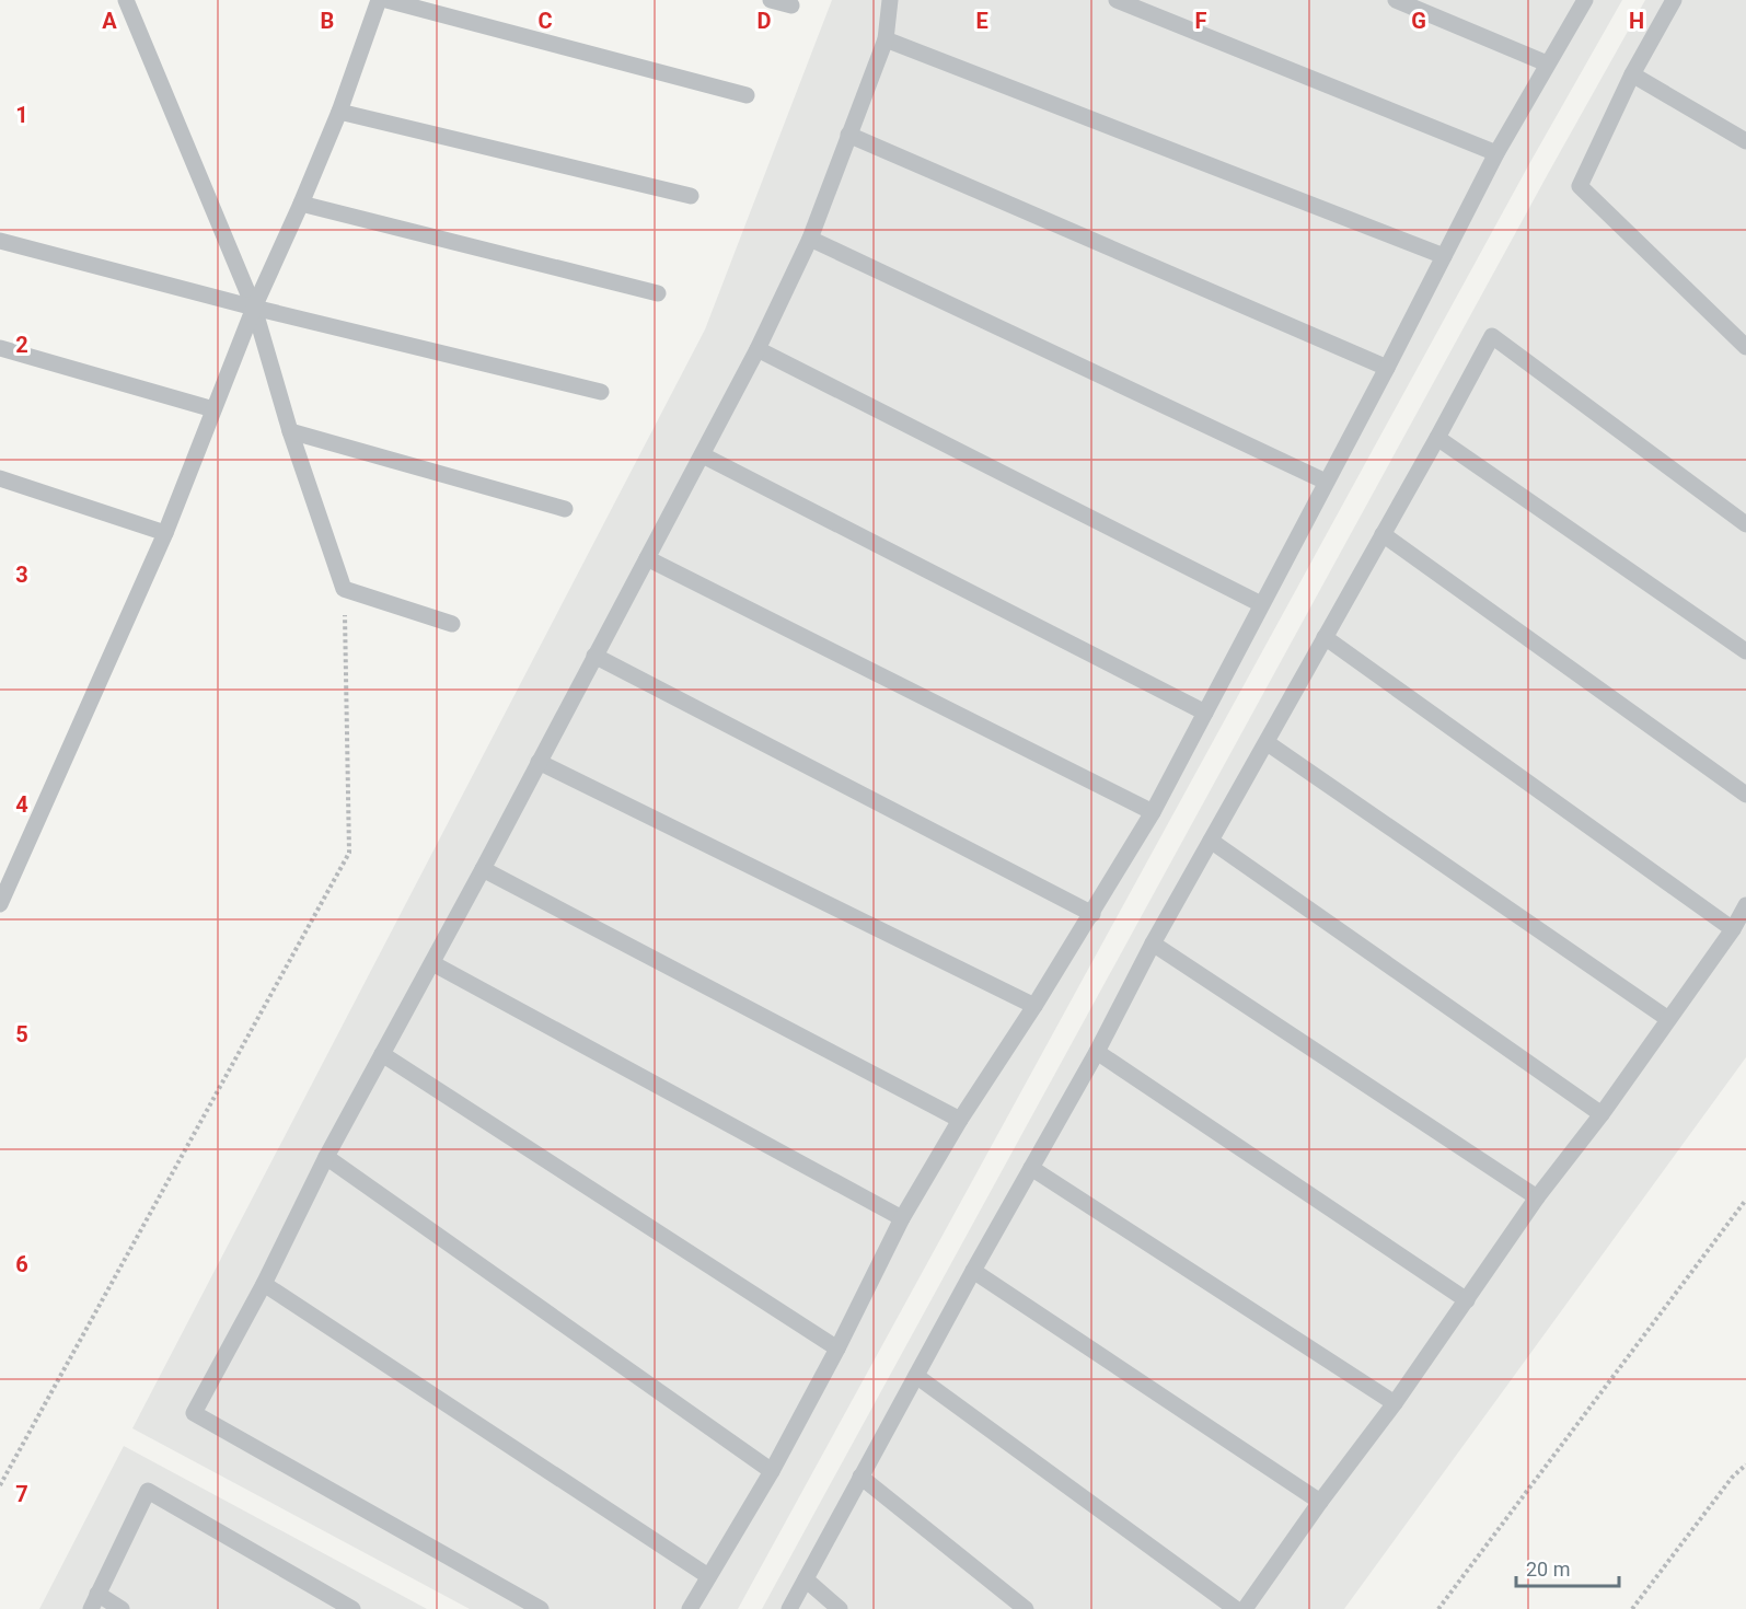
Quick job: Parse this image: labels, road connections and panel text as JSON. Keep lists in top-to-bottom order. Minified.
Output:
{"scale_bar":"20 m","grid":{"columns":["A","B","C","D","E","F","G","H"],"rows":["1","2","3","4","5","6","7"]}}
